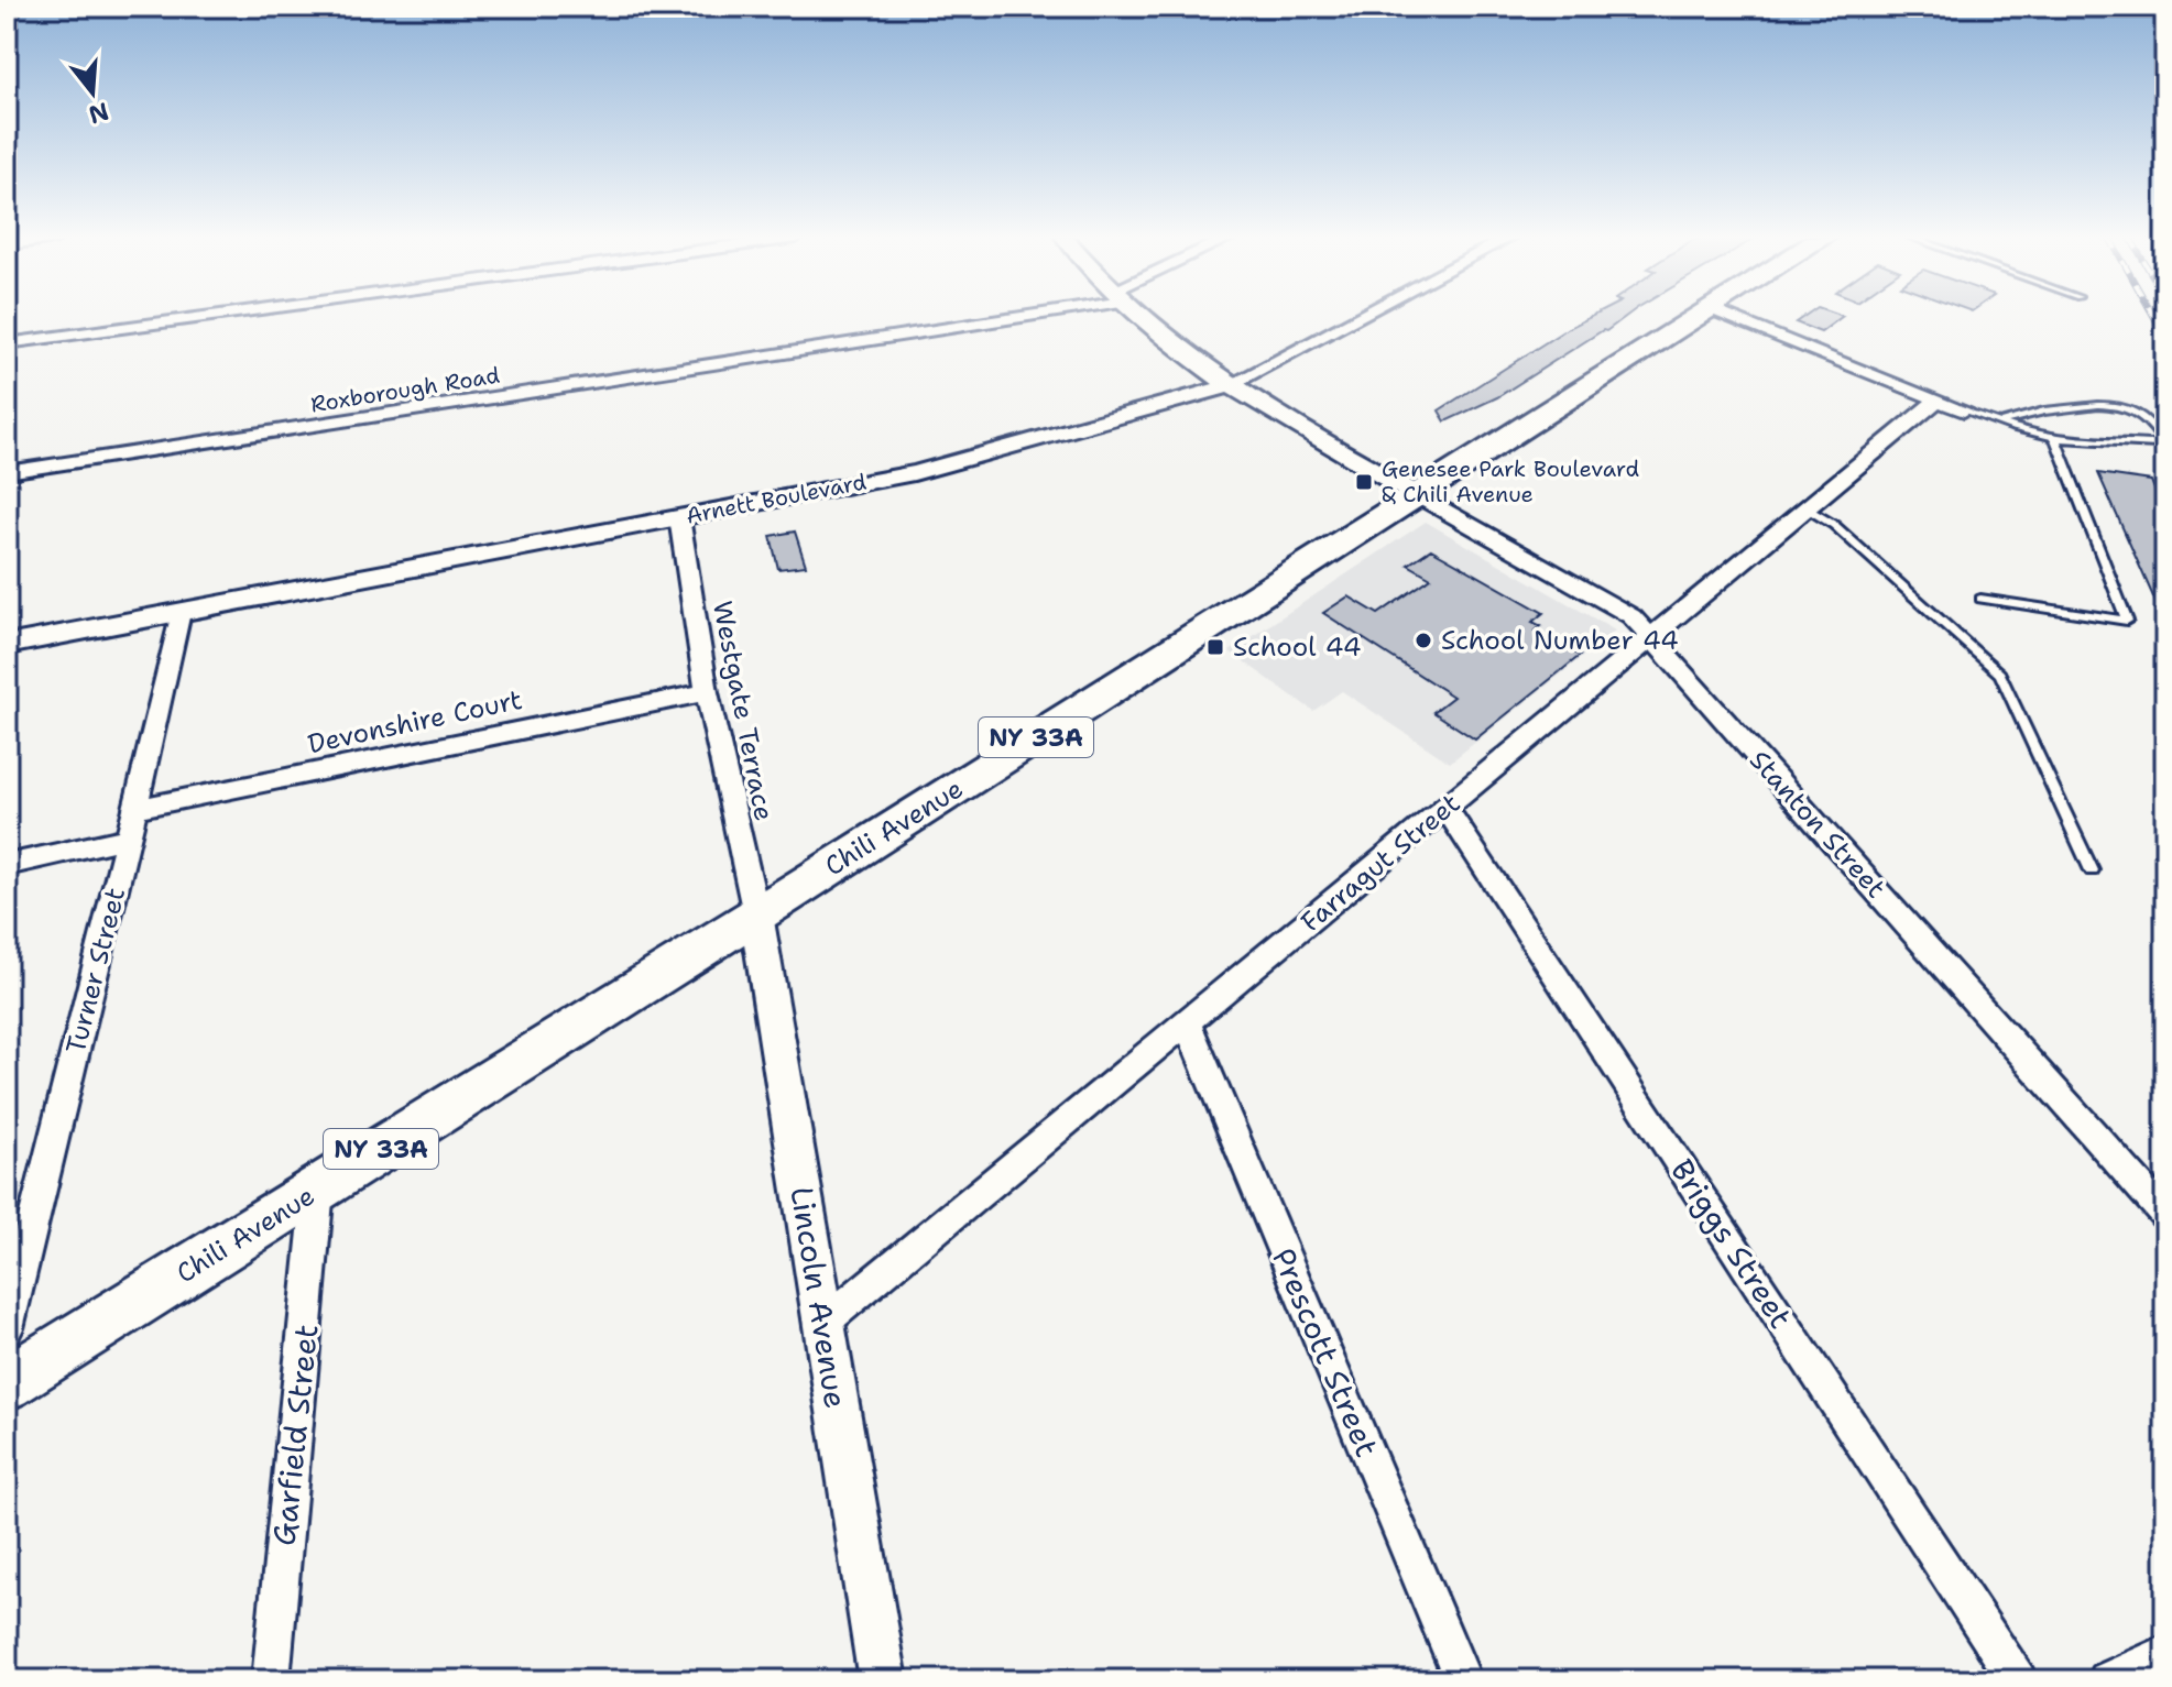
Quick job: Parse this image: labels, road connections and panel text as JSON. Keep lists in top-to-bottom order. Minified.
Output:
{"streets":{"main road":["NY 33A","Chili Avenue"],"street":["Roxborough Road","Arnett Boulevard","Westgate Terrace","Devonshire Court","Stanton Street","Farragut Street","Turner Street","Briggs Street","Lincoln Avenue","Prescott Street","Garfield Street"]},"crossings":[["Arnett Boulevard","Westgate Terrace"],["Arnett Boulevard","Turner Street"],["Westgate Terrace","Devonshire Court"],["Westgate Terrace","Chili Avenue"],["Westgate Terrace","Lincoln Avenue"],["Devonshire Court","Turner Street"],["Stanton Street","Chili Avenue"],["Stanton Street","Farragut Street"],["Chili Avenue","Lincoln Avenue"],["Chili Avenue","Garfield Street"],["Farragut Street","Briggs Street"],["Farragut Street","Lincoln Avenue"],["Farragut Street","Prescott Street"]],"places":{"transit":["Genesee Park Boulevard & Chili Avenue","School 44"],"other":["School Number 44"]},"north":"bottom"}
